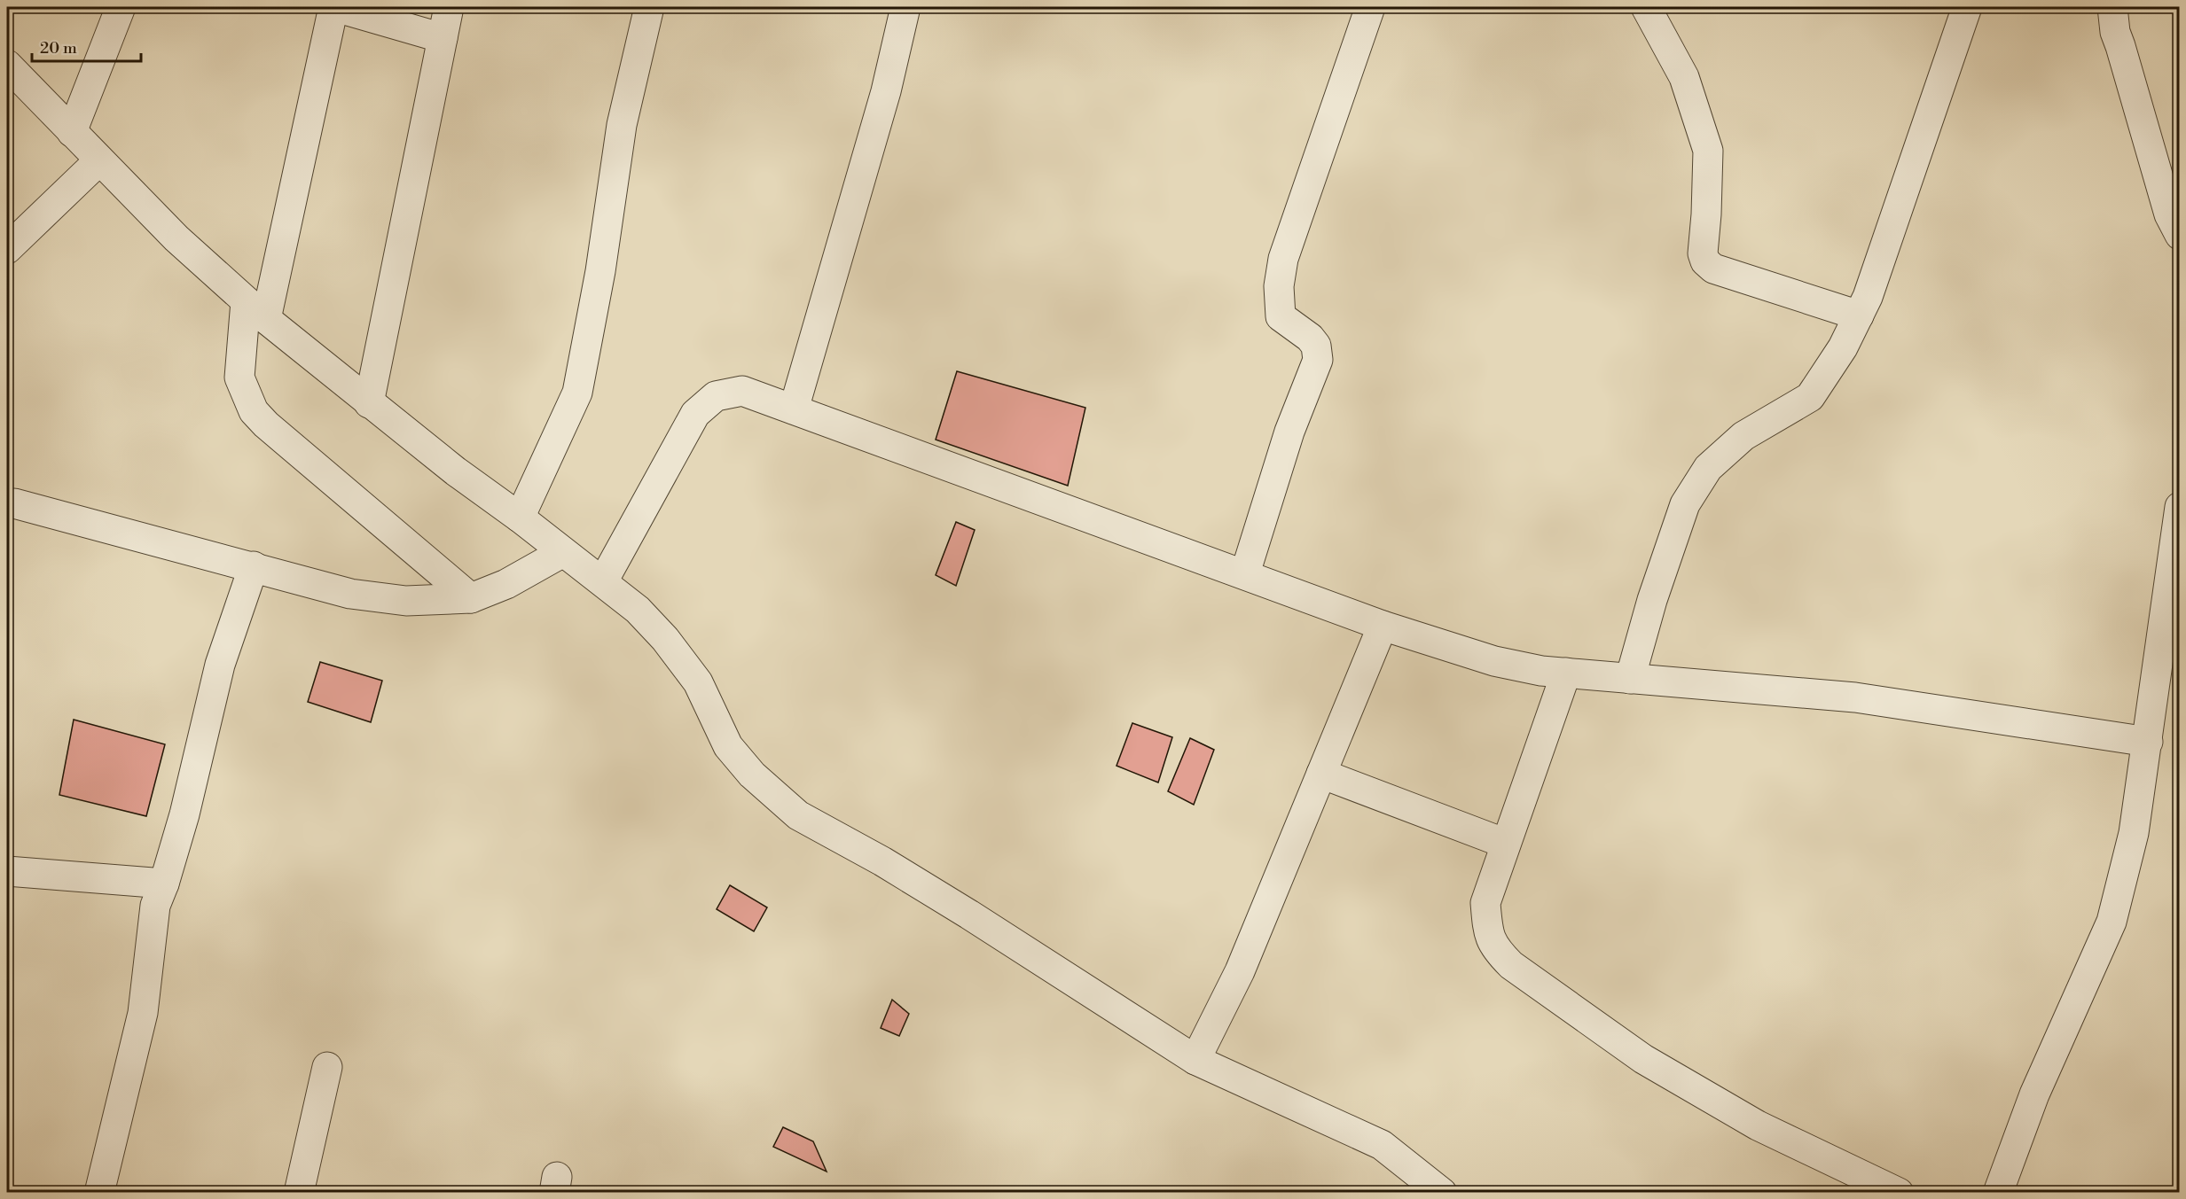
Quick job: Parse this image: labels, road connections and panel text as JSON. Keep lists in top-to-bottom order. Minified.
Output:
{"scale_bar":"20 m"}
